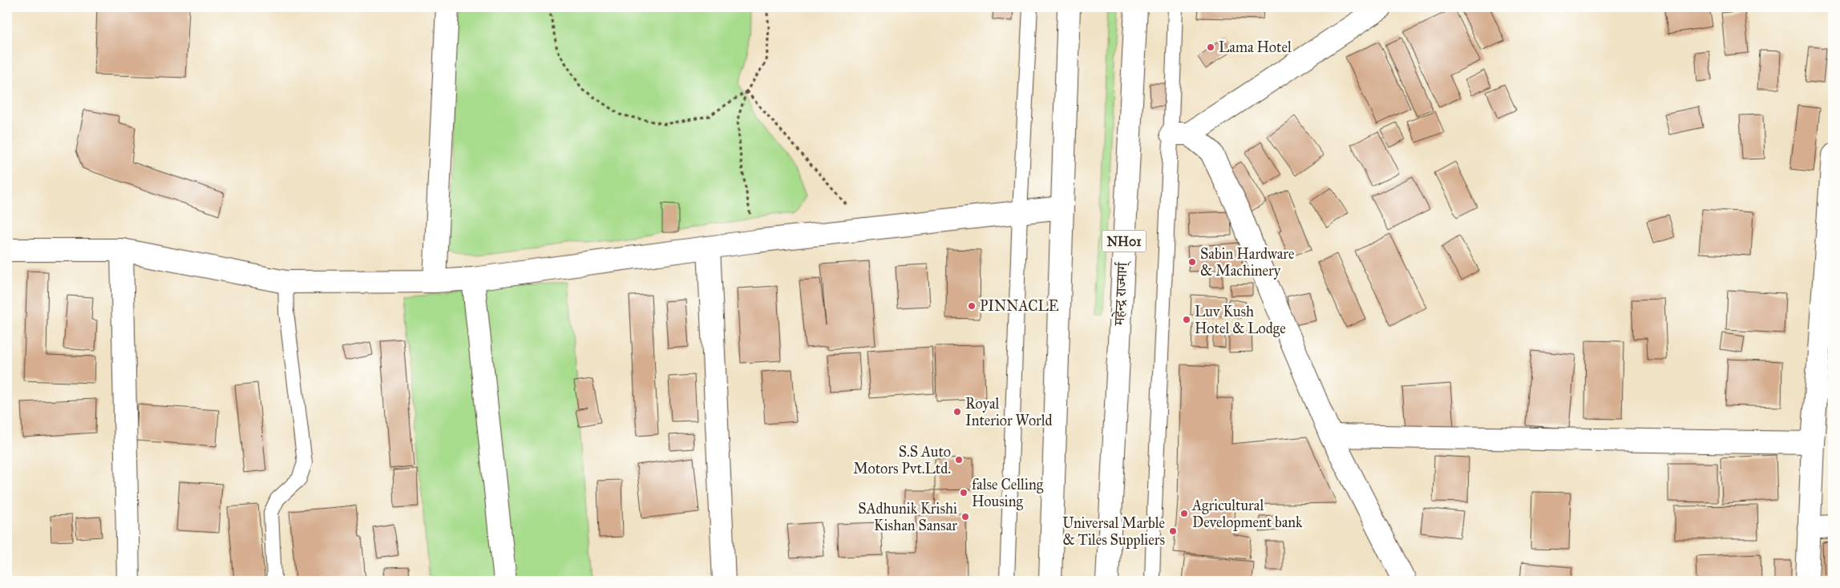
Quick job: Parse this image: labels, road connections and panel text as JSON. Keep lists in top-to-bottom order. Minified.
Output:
{"streets":{"main road":["NH01","महेन्द्र राज्मार्ग्"]},"places":["Lama Hotel","Sabin Hardware & Machinery","PINNACLE","Luv Kush Hotel & Lodge","Royal Interior World","S.S Auto Motors Pvt.Ltd.","false Celling Housing","Agricultural Development bank","SAdhunik Krishi Kishan Sansar","Universal Marble & Tiles Suppliers"]}
